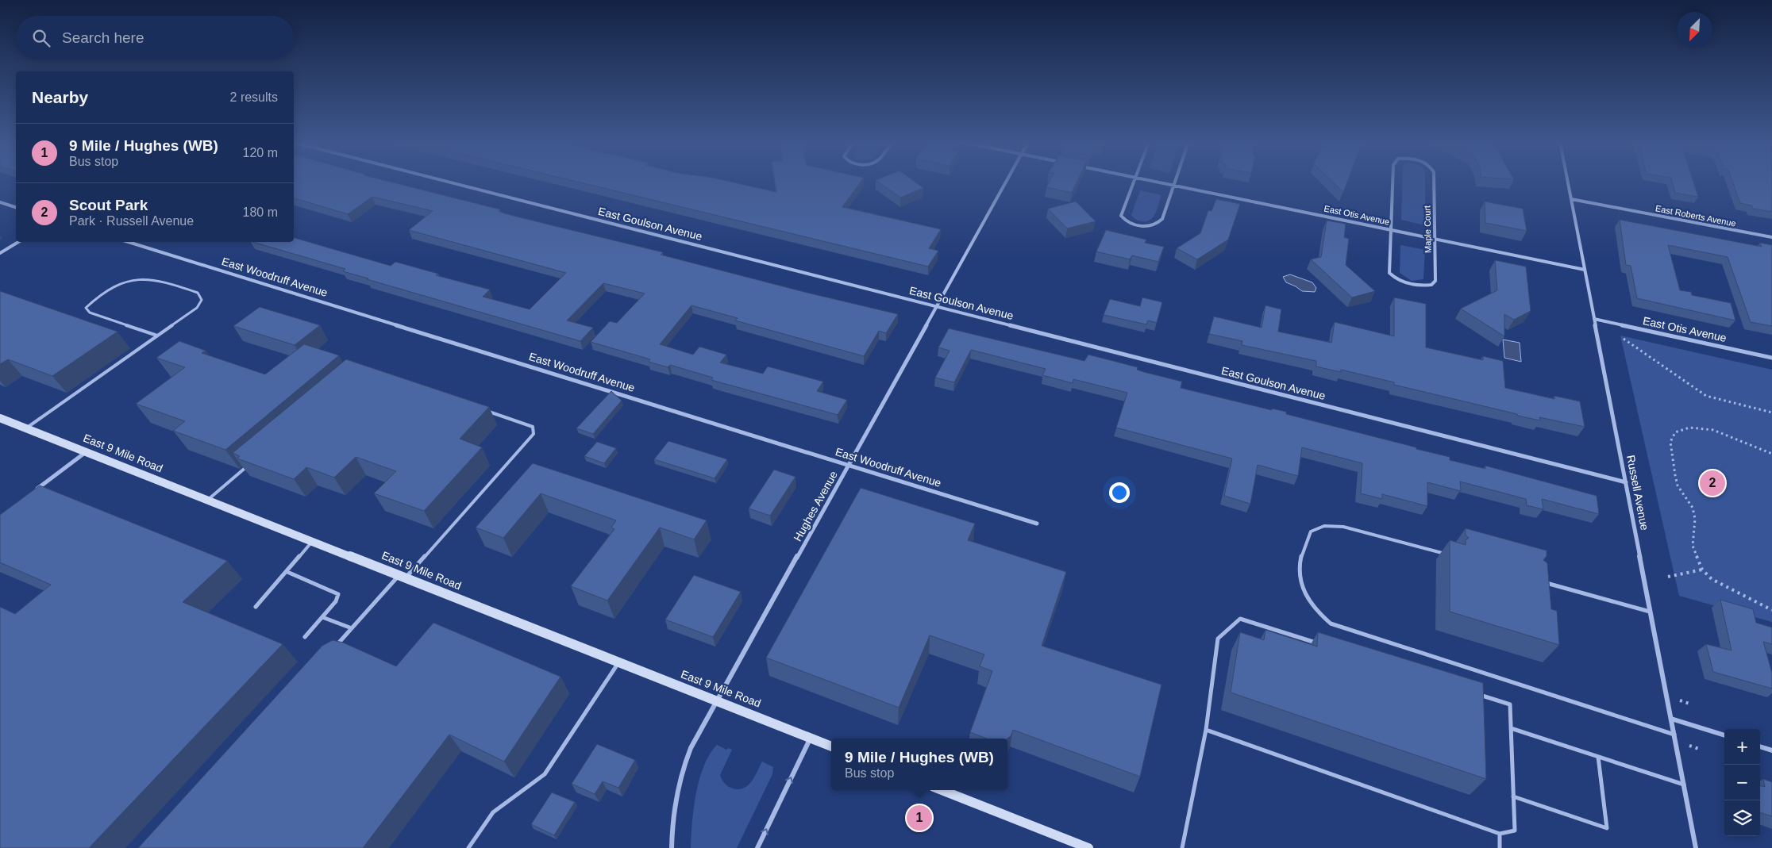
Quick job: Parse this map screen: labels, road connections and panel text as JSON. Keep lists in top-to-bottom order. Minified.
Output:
{"streets":{"main road":["East 9 Mile Road"],"street":["East Otis Avenue","East Roberts Avenue","East Goulson Avenue","Maple Court","East Woodruff Avenue","Russell Avenue","Hughes Avenue"]},"crossings":[["East Otis Avenue","Maple Court"],["East Otis Avenue","Russell Avenue"],["East Roberts Avenue","Russell Avenue"],["East Goulson Avenue","Russell Avenue"],["East Goulson Avenue","Hughes Avenue"],["East Woodruff Avenue","Hughes Avenue"],["East 9 Mile Road","Hughes Avenue"]],"north":"bottom left","page":{"search":"Search here","heading":["Nearby","2 results"],"list":[{"mark":"1","name":"9 Mile / Hughes (WB)","note":"Bus stop","value":"120 m"},{"mark":"2","name":"Scout Park","note":"Park · Russell Avenue","value":"180 m"}],"pins":["2","1"],"map_buttons":["+","−"],"popup":["9 Mile / Hughes (WB)","Bus stop"]}}
